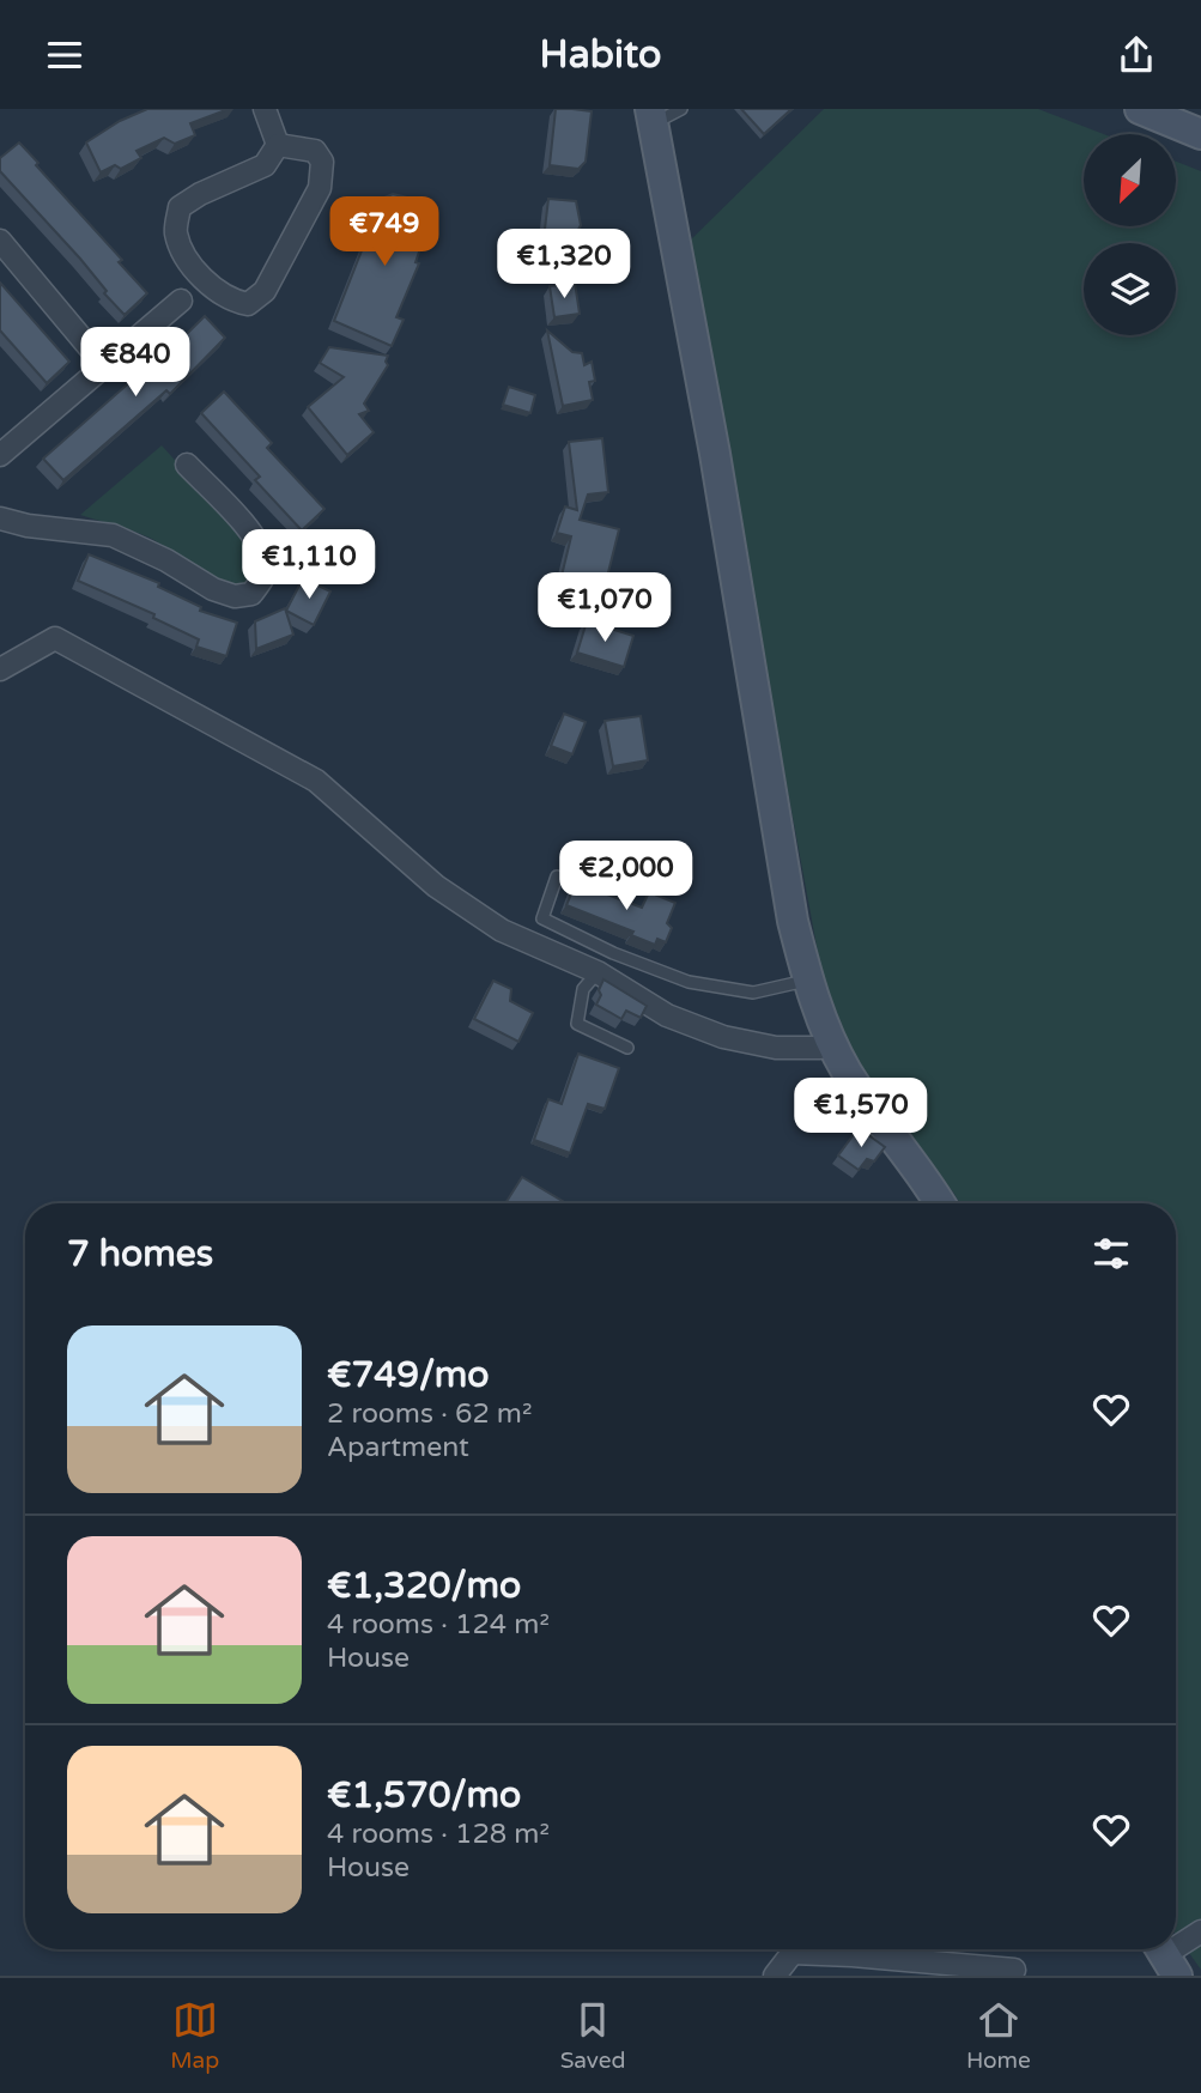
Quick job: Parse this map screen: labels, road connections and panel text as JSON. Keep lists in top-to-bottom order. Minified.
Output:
{"north":"bottom left","page":{"header":"Habito","price":["€749","€1,320","€840","€1,110","€1,070","€2,000","€1,570"],"heading":"7 homes","list":[{"name":"€749/mo","note":"2 rooms · 62 m² · Apartment"},{"name":"€1,320/mo","note":"4 rooms · 124 m² · House"},{"name":"€1,570/mo","note":"4 rooms · 128 m² · House"}],"tabs":["Map","Saved","Home"]}}
